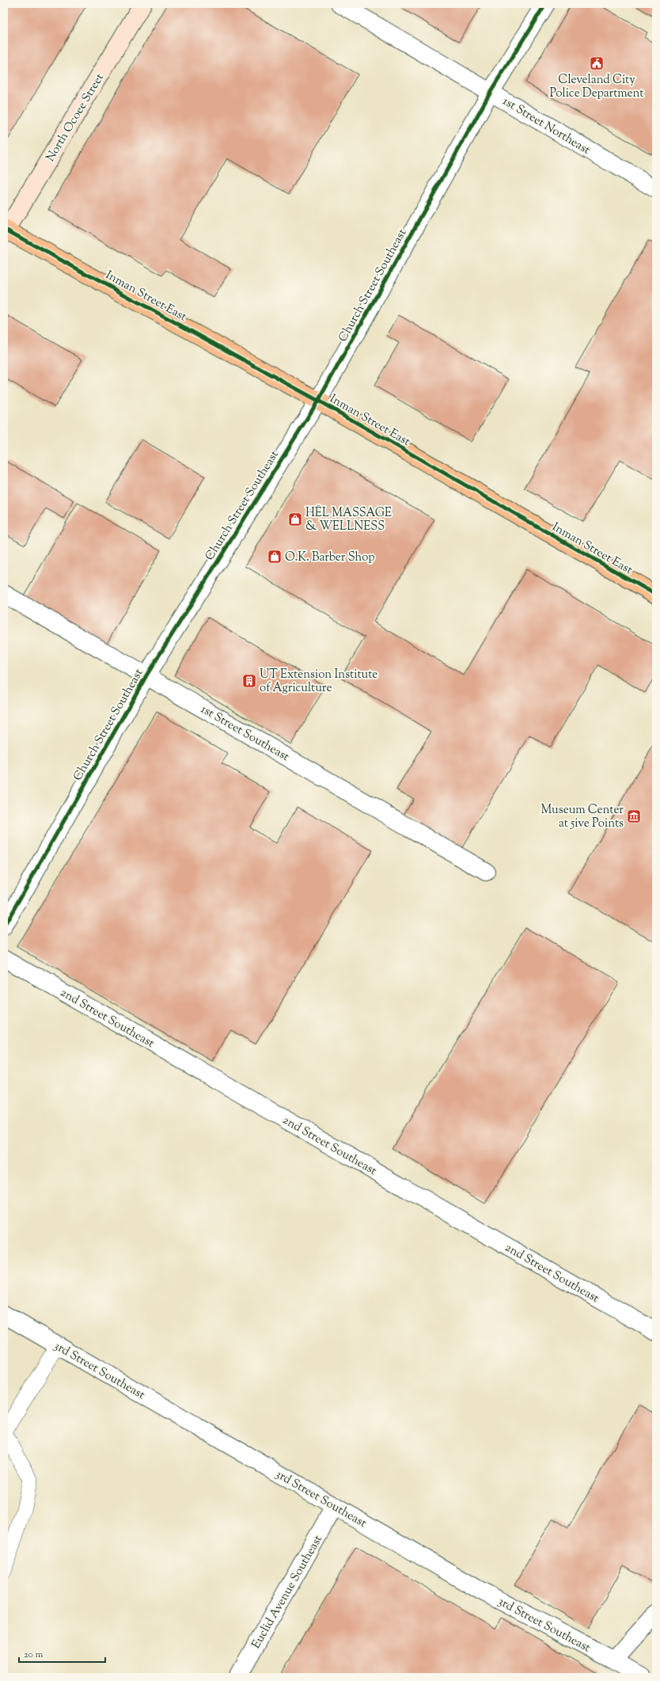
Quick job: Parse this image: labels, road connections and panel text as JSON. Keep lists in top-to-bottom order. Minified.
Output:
{"streets":{"main road":["North Ocoee Street","Inman Street East"],"street":["1st Street Northeast","Church Street Southeast","1st Street Southeast","2nd Street Southeast","3rd Street Southeast","Euclid Avenue Southeast"]},"crossings":[["North Ocoee Street","Inman Street East"],["1st Street Northeast","Church Street Southeast"],["Church Street Southeast","Inman Street East"],["Church Street Southeast","1st Street Southeast"],["3rd Street Southeast","Euclid Avenue Southeast"]],"places":{"public building":["Cleveland City Police Department"],"shop":["HĒL MASSAGE & WELLNESS","O.K. Barber Shop"],"building":["UT Extension Institute of Agriculture"],"museum":["Museum Center at 5ive Points"]},"scale_bar":"20 m"}
